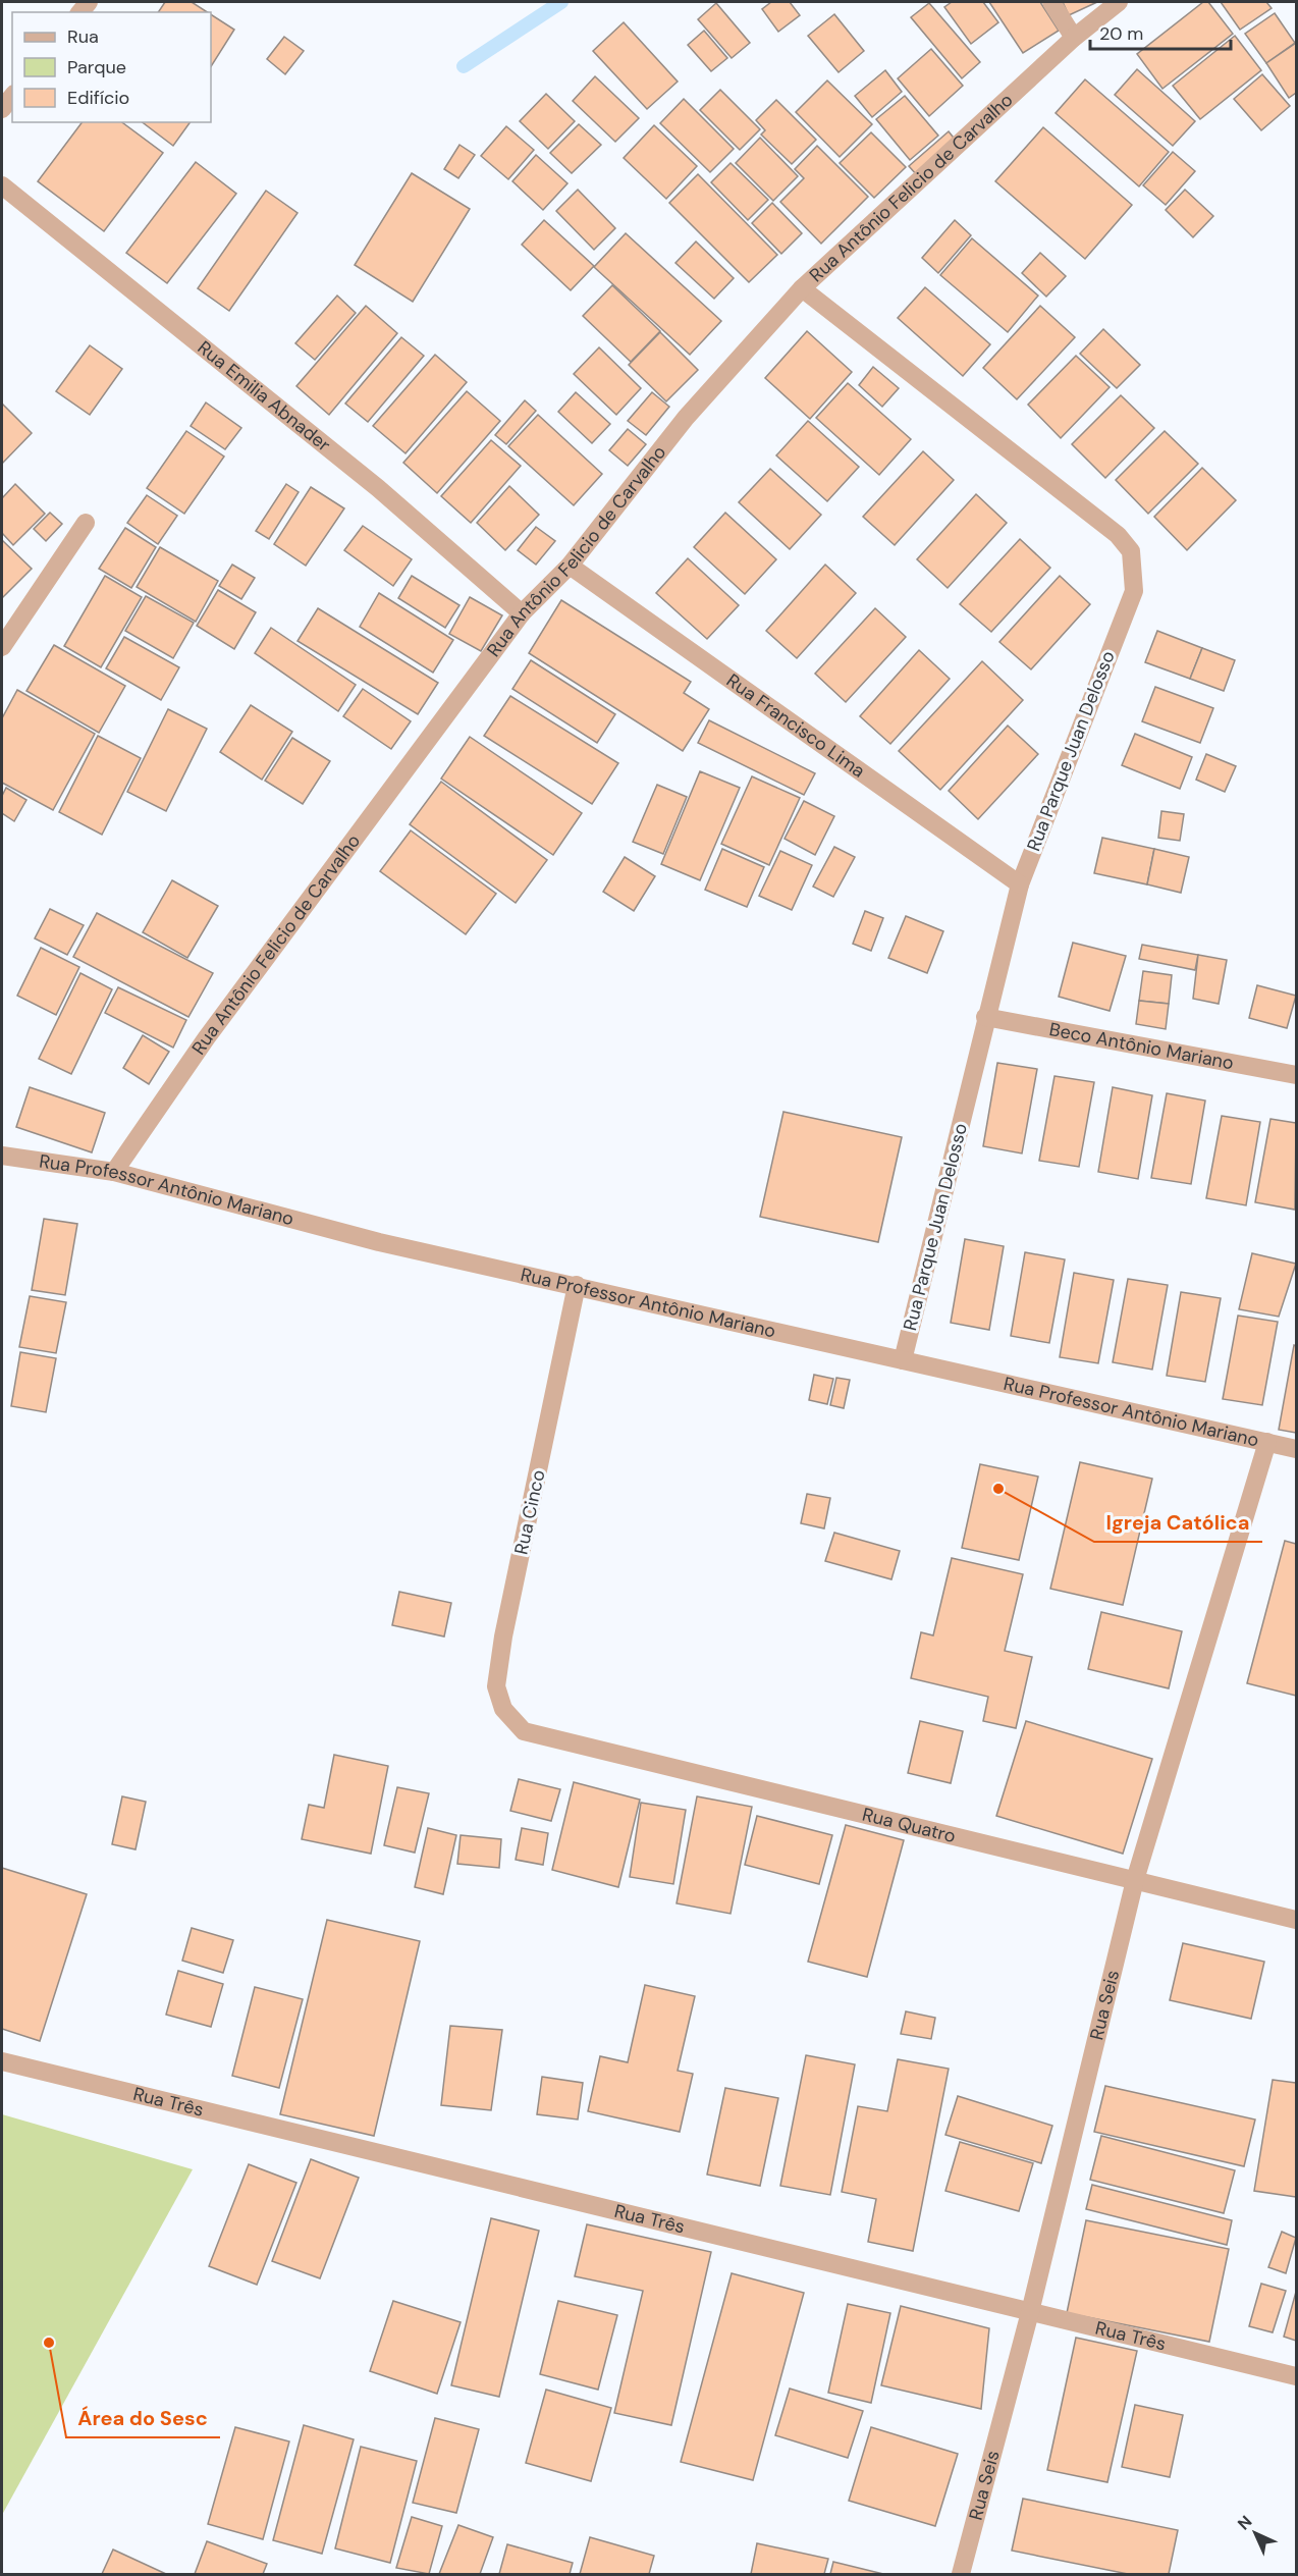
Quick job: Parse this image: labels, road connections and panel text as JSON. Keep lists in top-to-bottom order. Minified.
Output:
{"streets":{"street":["Rua Antônio Felicio de Carvalho","Rua Emilia Abnader","Rua Francisco Lima","Rua Parque Juan Delosso","Beco Antônio Mariano","Rua Professor Antônio Mariano","Rua Cinco","Rua Quatro","Rua Seis","Rua Três"]},"crossings":[["Rua Antônio Felicio de Carvalho","Rua Emilia Abnader"],["Rua Antônio Felicio de Carvalho","Rua Francisco Lima"],["Rua Antônio Felicio de Carvalho","Rua Parque Juan Delosso"],["Rua Antônio Felicio de Carvalho","Rua Professor Antônio Mariano"],["Rua Francisco Lima","Rua Parque Juan Delosso"],["Rua Parque Juan Delosso","Beco Antônio Mariano"],["Rua Parque Juan Delosso","Rua Professor Antônio Mariano"],["Rua Professor Antônio Mariano","Rua Cinco"],["Rua Professor Antônio Mariano","Rua Seis"],["Rua Cinco","Rua Quatro"],["Rua Quatro","Rua Seis"],["Rua Seis","Rua Três"]],"places":["Igreja Católica","Área do Sesc"],"legend":["Rua","Parque","Edifício"],"scale_bar":"20 m","north":"top left"}
